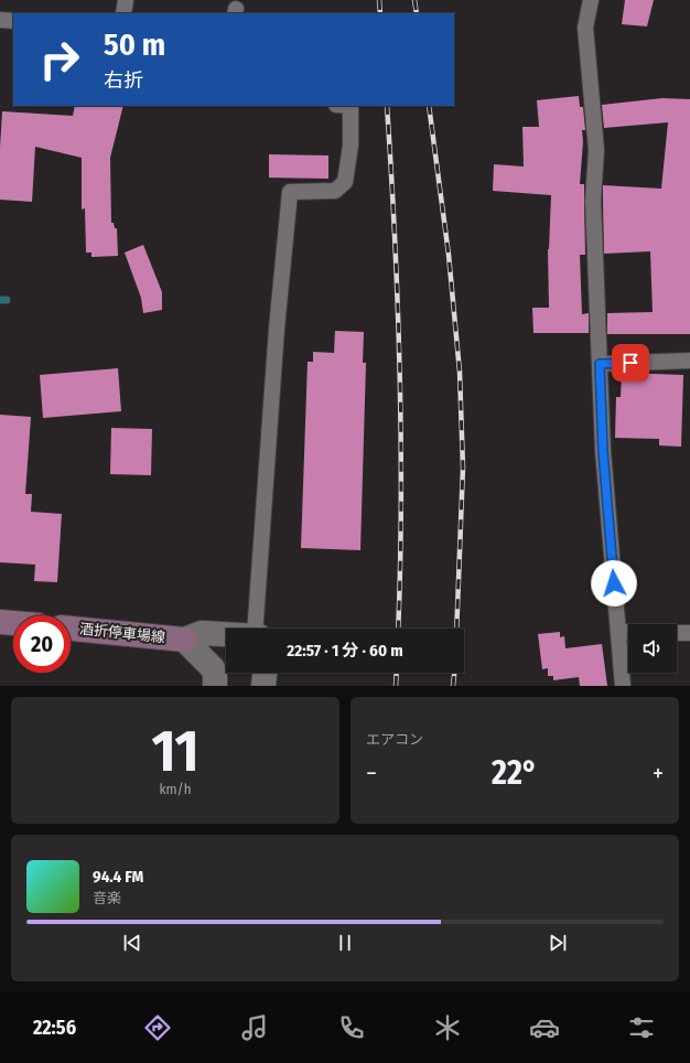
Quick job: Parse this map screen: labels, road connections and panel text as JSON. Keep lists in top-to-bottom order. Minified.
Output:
{"streets":{"main road":["酒折停車場線"]},"page":{"turn":["50 m","右折"],"limit":"20","trip":"22:57 · 1 分 · 60 m","tile":[["11","km/h"],"エアコン"],"heat":["−","22°","+"],"song":["94.4 FM","音楽"],"tabs":"22:56"}}
